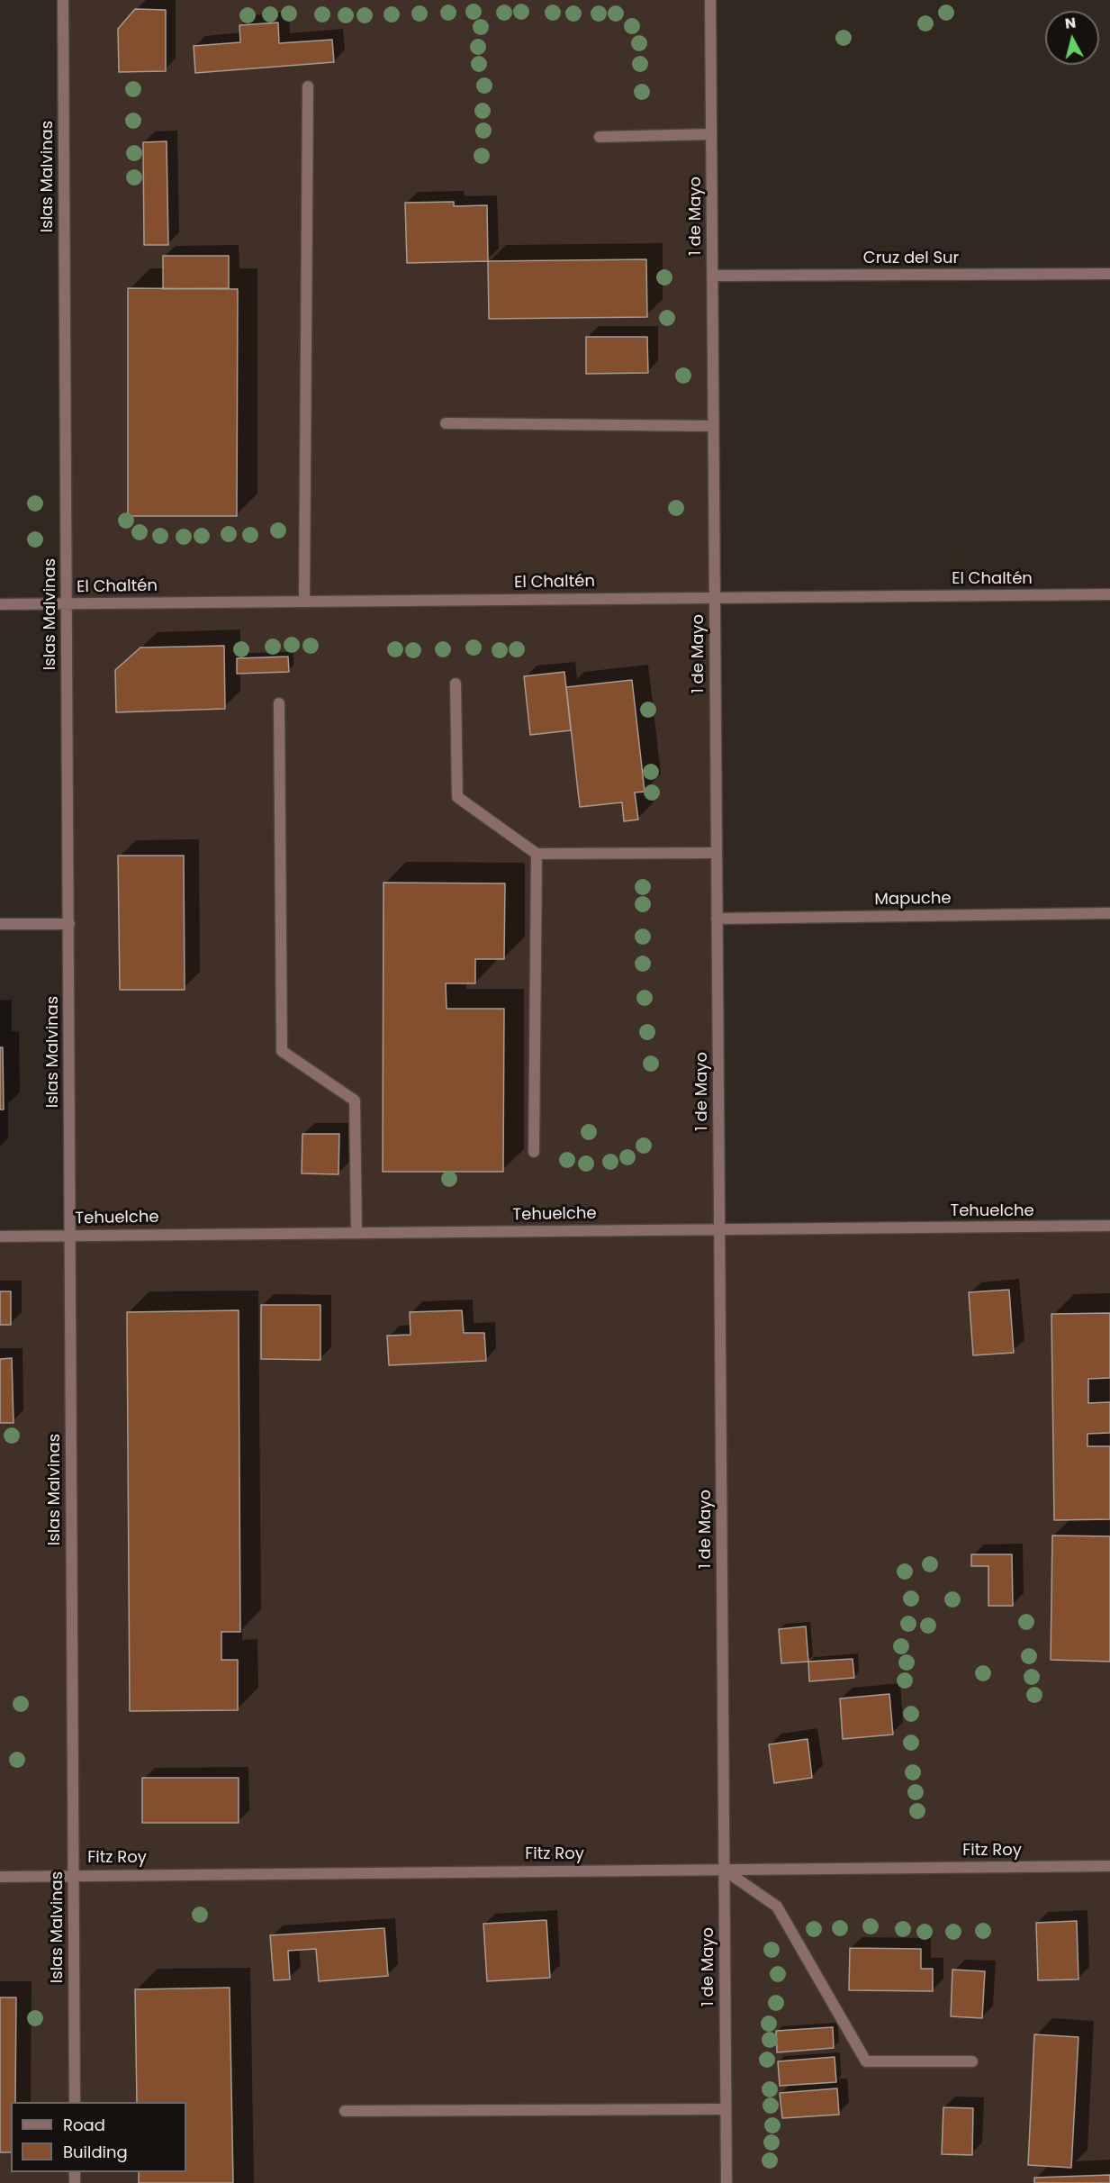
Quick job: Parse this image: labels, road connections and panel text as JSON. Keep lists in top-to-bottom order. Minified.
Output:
{"streets":{"street":["Islas Malvinas","1 de Mayo","Cruz del Sur","El Chaltén","Mapuche","Tehuelche","Fitz Roy"]},"crossings":[["Islas Malvinas","El Chaltén"],["Islas Malvinas","Tehuelche"],["Islas Malvinas","Fitz Roy"],["1 de Mayo","Cruz del Sur"],["1 de Mayo","El Chaltén"],["1 de Mayo","Mapuche"],["1 de Mayo","Tehuelche"],["1 de Mayo","Fitz Roy"]],"legend":["Road","Building"],"north":"top"}
